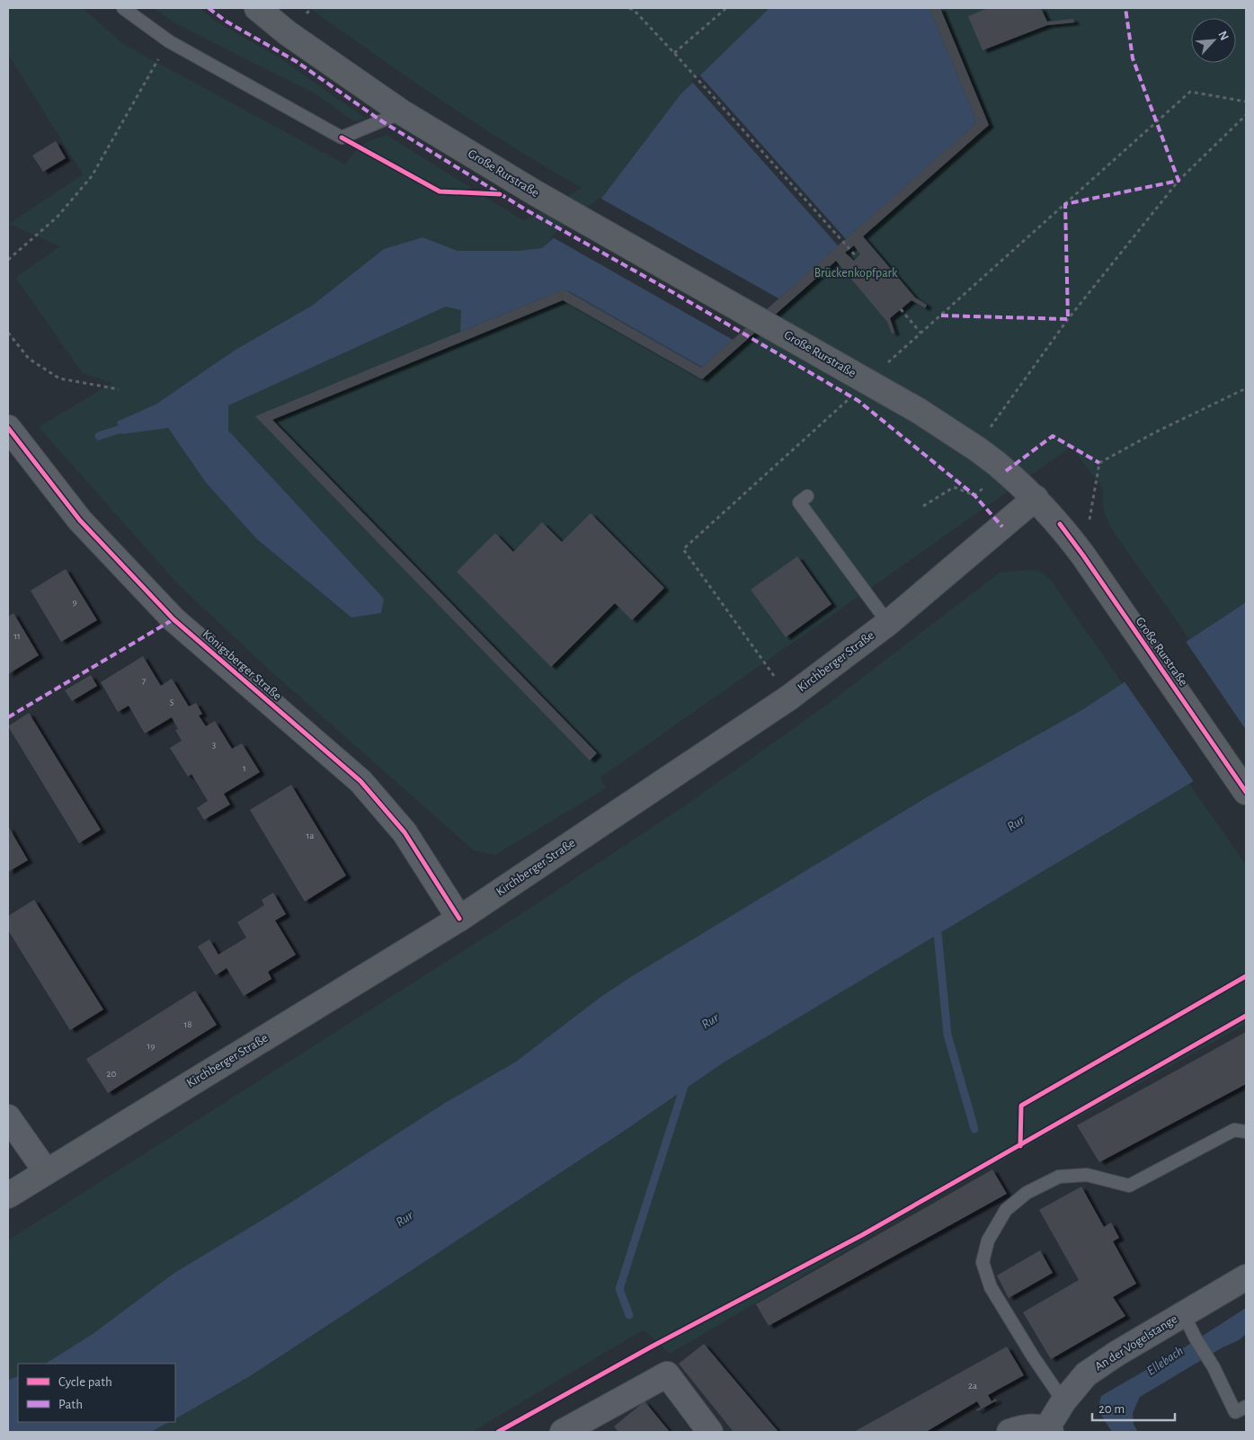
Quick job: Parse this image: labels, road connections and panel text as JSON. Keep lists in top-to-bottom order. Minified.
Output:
{"streets":{"main road":["Große Rurstraße","Kirchberger Straße"],"street":["Königsberger Straße","An der Vogelstange"]},"crossings":[["Große Rurstraße","Kirchberger Straße"],["Kirchberger Straße","Königsberger Straße"]],"water":["Rur","Ellebach"],"parks":["Brückenkopfpark"],"house_numbers":["9","11","7","5","3","1","1a","18","19","20","2a"],"legend":["Cycle path","Path"],"scale_bar":"20 m","north":"top right"}
